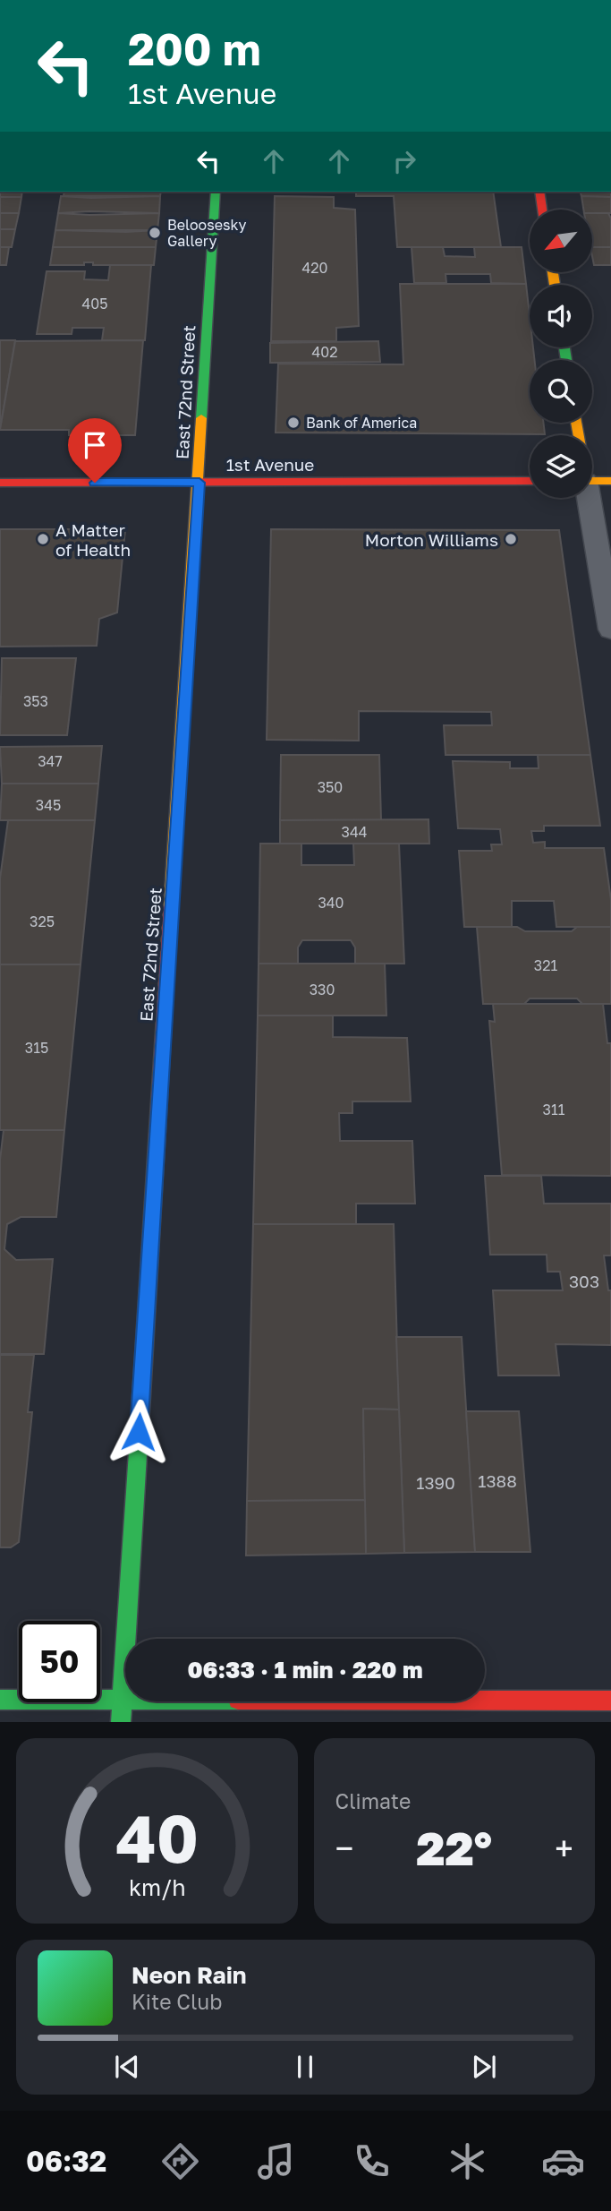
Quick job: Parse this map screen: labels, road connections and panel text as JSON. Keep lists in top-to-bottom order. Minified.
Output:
{"streets":{"main road":["East 72nd Street","1st Avenue"]},"crossings":[["East 72nd Street","1st Avenue"]],"places":["Beloosesky Gallery","Bank of America","A Matter of Health","Morton Williams"],"house_numbers":["420","405","402","353","347","350","345","344","340","325","321","330","315","311","303","1388","1390"],"north":"bottom left","page":{"turn":["200 m","1st Avenue"],"limit":"50","trip":"06:33 · 1 min · 220 m","tile":"Climate","heat":["−","22°","+"],"song":["Neon Rain","Kite Club"],"tabs":"06:32","gauge":["40","km/h"]}}
